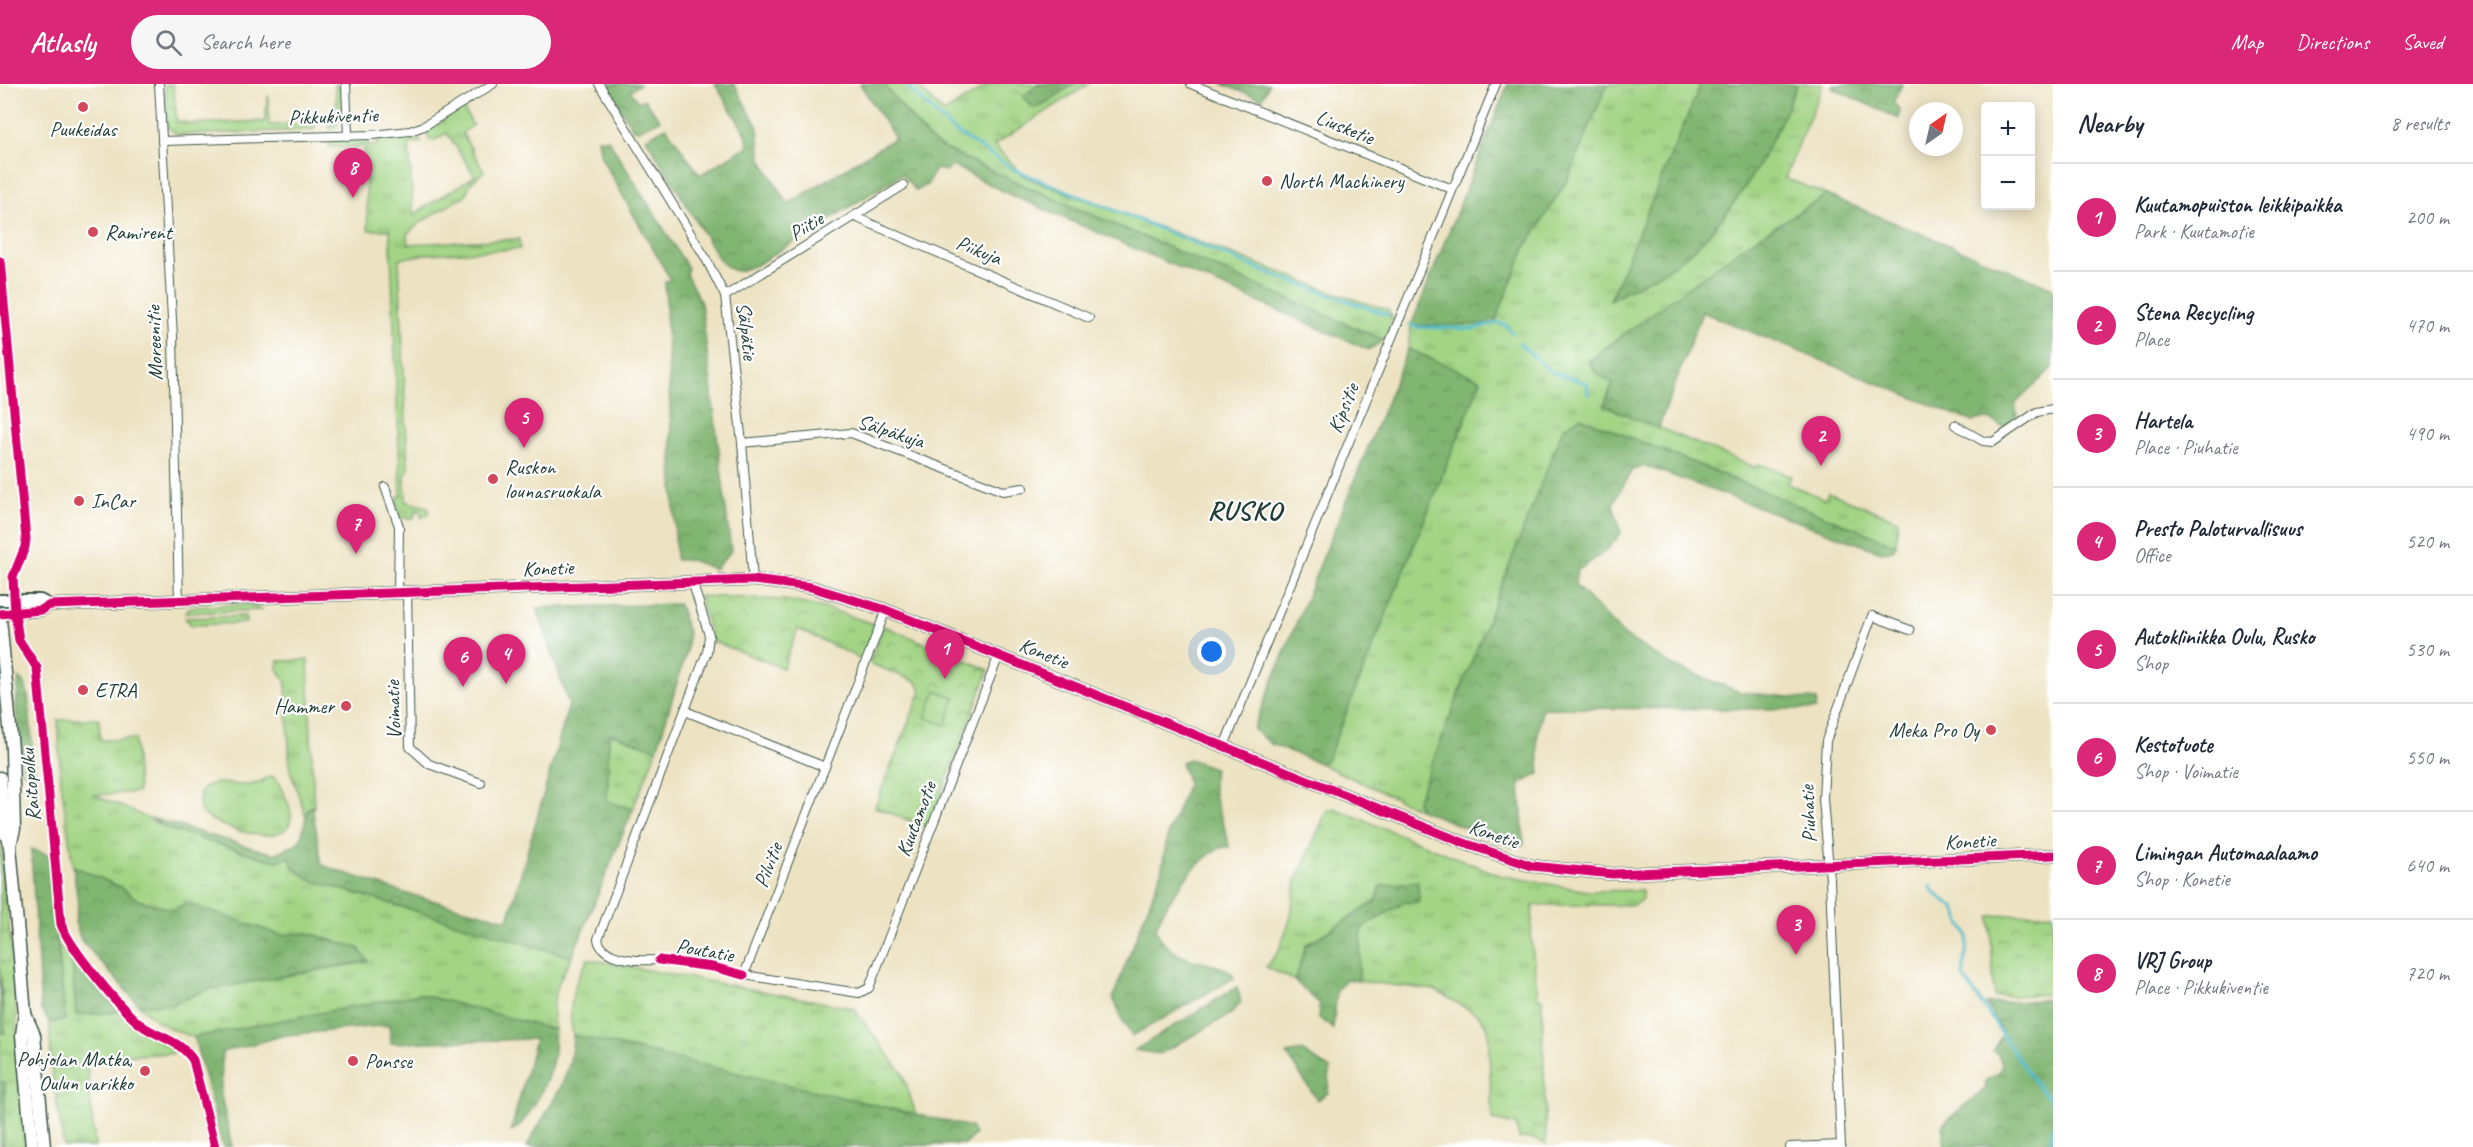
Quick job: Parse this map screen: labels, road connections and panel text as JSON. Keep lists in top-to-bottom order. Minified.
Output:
{"streets":{"street":["Pikkukiventie","Liusketie","Piitie","Piikuja","Sälpätie","Moreenitie","Kipsitie","Sälpäkuja","Konetie","Voimatie","Piuhatie","Kuutamotie","Pilvitie","Poutatie"],"cycle path":["Raitopolku"]},"crossings":[["Pikkukiventie","Moreenitie"],["Liusketie","Kipsitie"],["Piitie","Piikuja"],["Piitie","Sälpätie"],["Sälpätie","Sälpäkuja"],["Sälpätie","Konetie"],["Moreenitie","Konetie"],["Kipsitie","Konetie"],["Konetie","Voimatie"],["Konetie","Piuhatie"],["Konetie","Kuutamotie"],["Konetie","Pilvitie"],["Konetie","Poutatie"],["Kuutamotie","Poutatie"],["Pilvitie","Poutatie"]],"districts":["RUSKO"],"places":["Puukeidas","North Machinery","Ramirent","Ruskon lounasruokala","InCar","ETRA","Hammer","Meka Pro Oy","Ponsse","Pohjolan Matka, Oulun varikko"],"north":"top right","page":{"header":"Atlasly","search":"Search here","nav":["Map","Directions","Saved"],"heading":["Nearby","8 results"],"map_buttons":["+","−"],"pins":["8","5","2","7","1","4","6","3"],"list":[{"mark":"1","name":"Kuutamopuiston leikkipaikka","note":"Park · Kuutamotie","value":"200 m"},{"mark":"2","name":"Stena Recycling","note":"Place","value":"470 m"},{"mark":"3","name":"Hartela","note":"Place · Piuhatie","value":"490 m"},{"mark":"4","name":"Presto Paloturvallisuus","note":"Office","value":"520 m"},{"mark":"5","name":"Autoklinikka Oulu, Rusko","note":"Shop","value":"530 m"},{"mark":"6","name":"Kestotuote","note":"Shop · Voimatie","value":"550 m"},{"mark":"7","name":"Limingan Automaalaamo","note":"Shop · Konetie","value":"640 m"},{"mark":"8","name":"VRJ Group","note":"Place · Pikkukiventie","value":"720 m"}]}}
